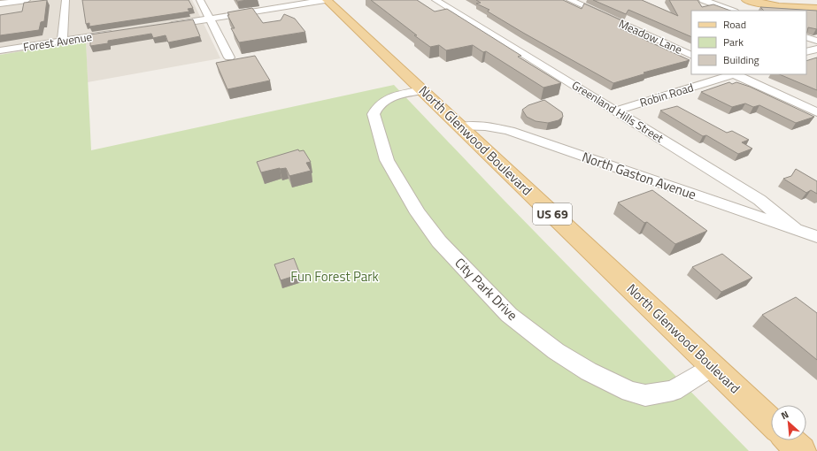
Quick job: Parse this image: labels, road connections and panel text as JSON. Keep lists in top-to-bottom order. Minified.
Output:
{"streets":{"main road":["North Glenwood Boulevard","US 69"],"street":["Meadow Lane","Forest Avenue","Robin Road","Greenland Hills Street","North Gaston Avenue","City Park Drive"]},"crossings":[["Robin Road","Greenland Hills Street"],["Greenland Hills Street","North Gaston Avenue"],["North Glenwood Boulevard","North Gaston Avenue"],["North Glenwood Boulevard","City Park Drive"]],"parks":["Fun Forest Park"],"legend":["Road","Park","Building"],"north":"top left"}
